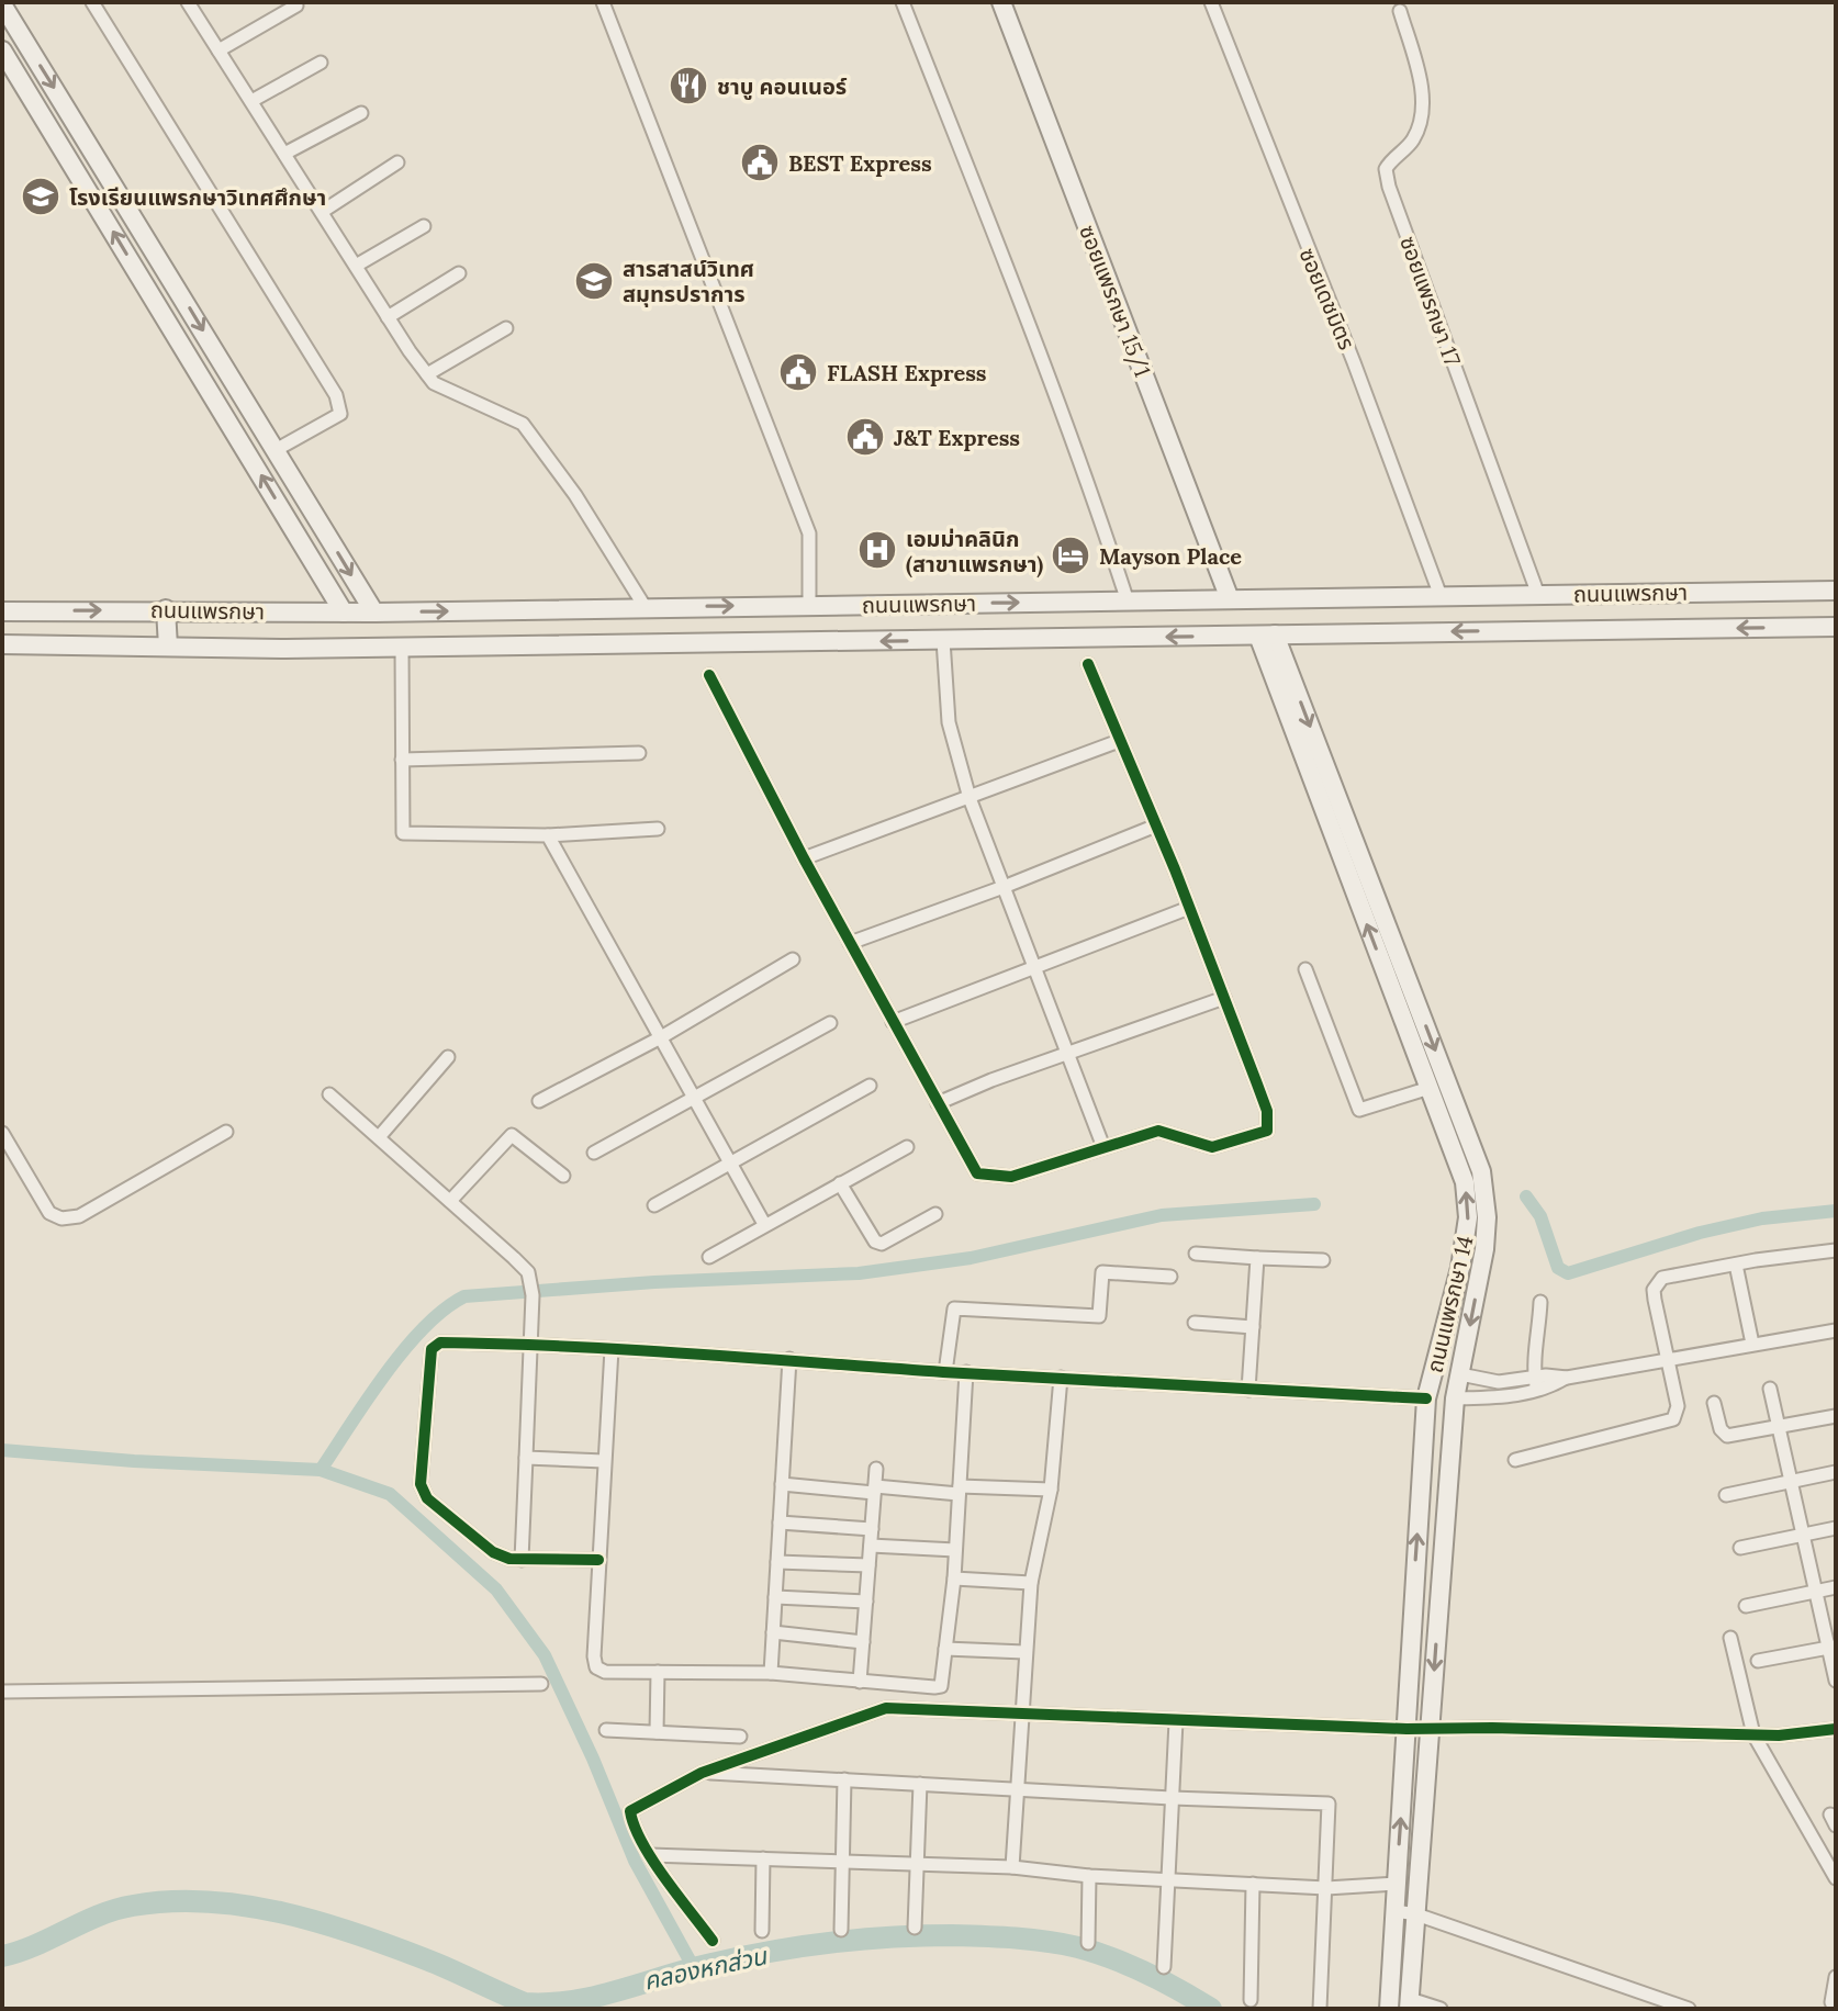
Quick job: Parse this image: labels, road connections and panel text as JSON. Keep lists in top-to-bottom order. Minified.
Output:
{"streets":{"main road":["ซอยแพรกษา 15/1","ถนนแพรกษา","ถนนแพรกษา 14"],"street":["ซอยเดชมิตร","ซอยแพรกษา 17"]},"crossings":[["ซอยเดชมิตร","ถนนแพรกษา"],["ซอยแพรกษา 15/1","ถนนแพรกษา"],["ซอยแพรกษา 17","ถนนแพรกษา"],["ถนนแพรกษา","ถนนแพรกษา 14"]],"water":["คลองหกส่วน"],"places":{"restaurant":["ชาบู คอนเนอร์"],"public building":["BEST Express","FLASH Express","J&T Express"],"school or university":["โรงเรียนแพรกษาวิเทศศึกษา","สารสาสน์วิเทศ สมุทรปราการ"],"hospital":["เอมม่าคลินิก (สาขาแพรกษา)"],"hotel":["Mayson Place"]}}
